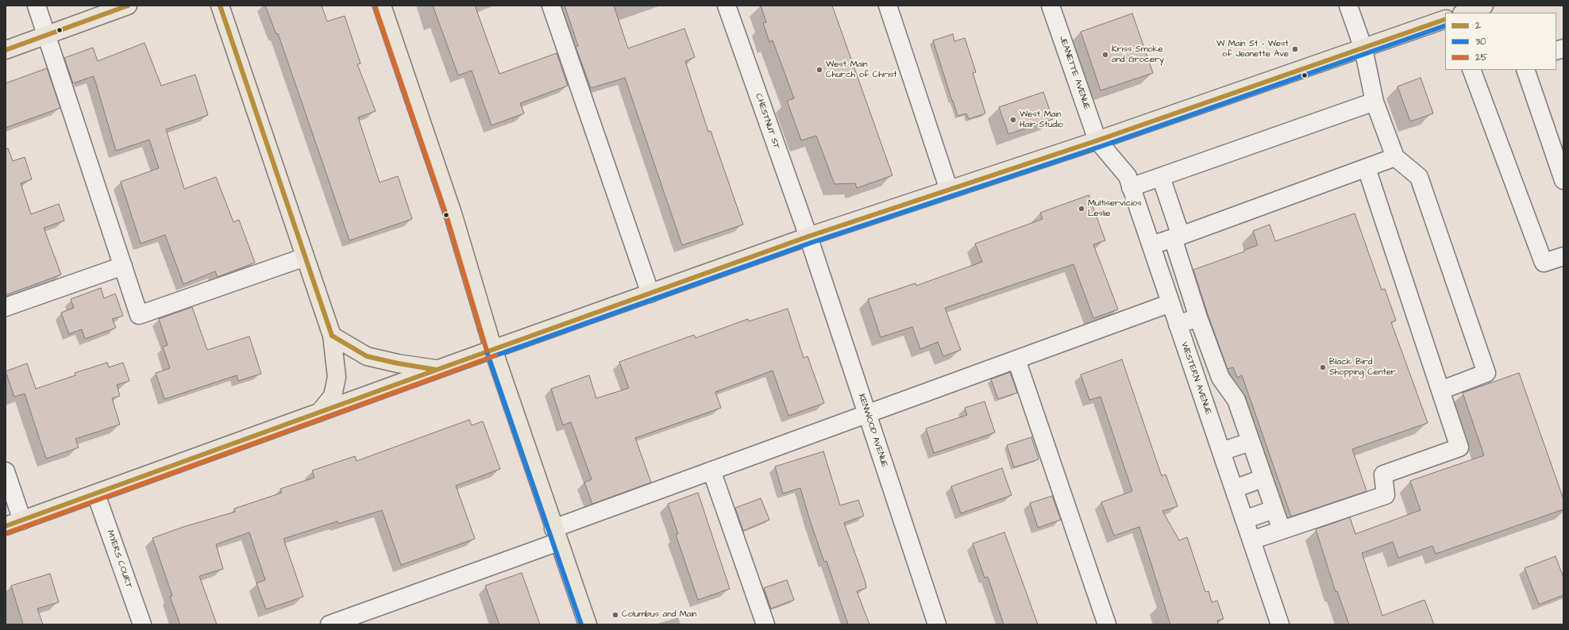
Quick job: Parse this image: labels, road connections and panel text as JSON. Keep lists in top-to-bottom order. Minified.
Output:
{"streets":{"street":["JEANETTE AVENUE","CHESTNUT ST","WESTERN AVENUE","KENWOOD AVENUE","MYERS COURT"]},"crossings":[["JEANETTE AVENUE","WESTERN AVENUE"],["CHESTNUT ST","KENWOOD AVENUE"]],"places":["W Main St - West of Jeanette Ave","Kriss Smoke and Grocery","West Main Church of Christ","West Main Hair Studio","Multiservicios Leslie","Black Bird Shopping Center","Columbus and Main"],"lines":["transit line 2","transit line 25","transit line 30"],"legend":["2","30","25"]}
